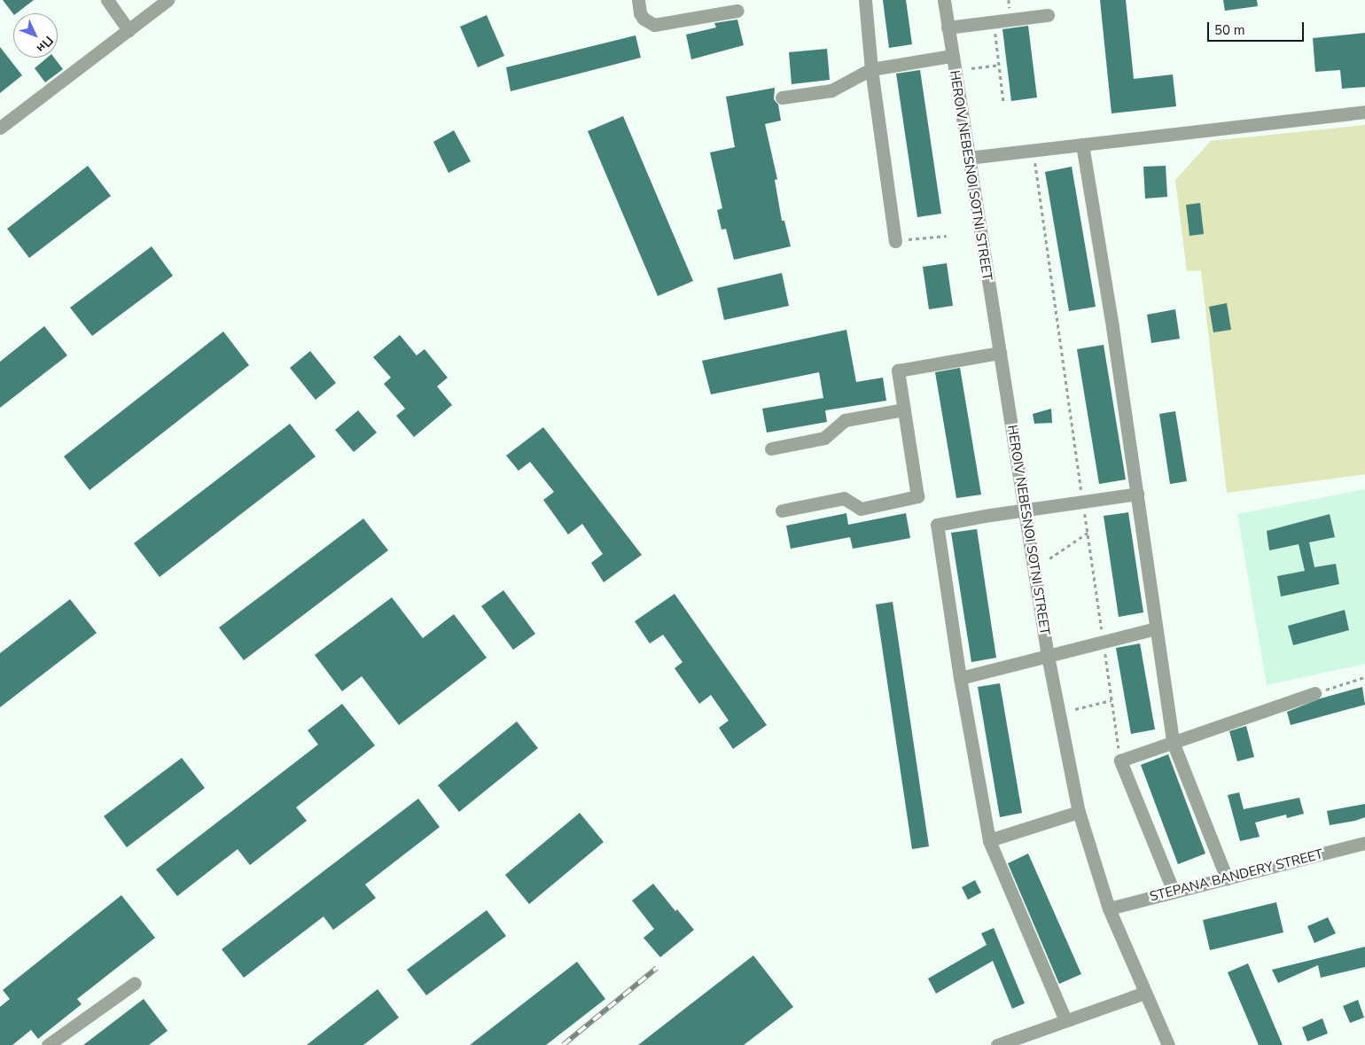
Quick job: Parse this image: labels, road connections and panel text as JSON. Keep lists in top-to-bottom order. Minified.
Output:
{"streets":{"street":["HEROIV NEBESNOI SOTNI STREET","STEPANA BANDERY STREET"]},"crossings":[["HEROIV NEBESNOI SOTNI STREET","STEPANA BANDERY STREET"]],"scale_bar":"50 m","north":"bottom right"}
